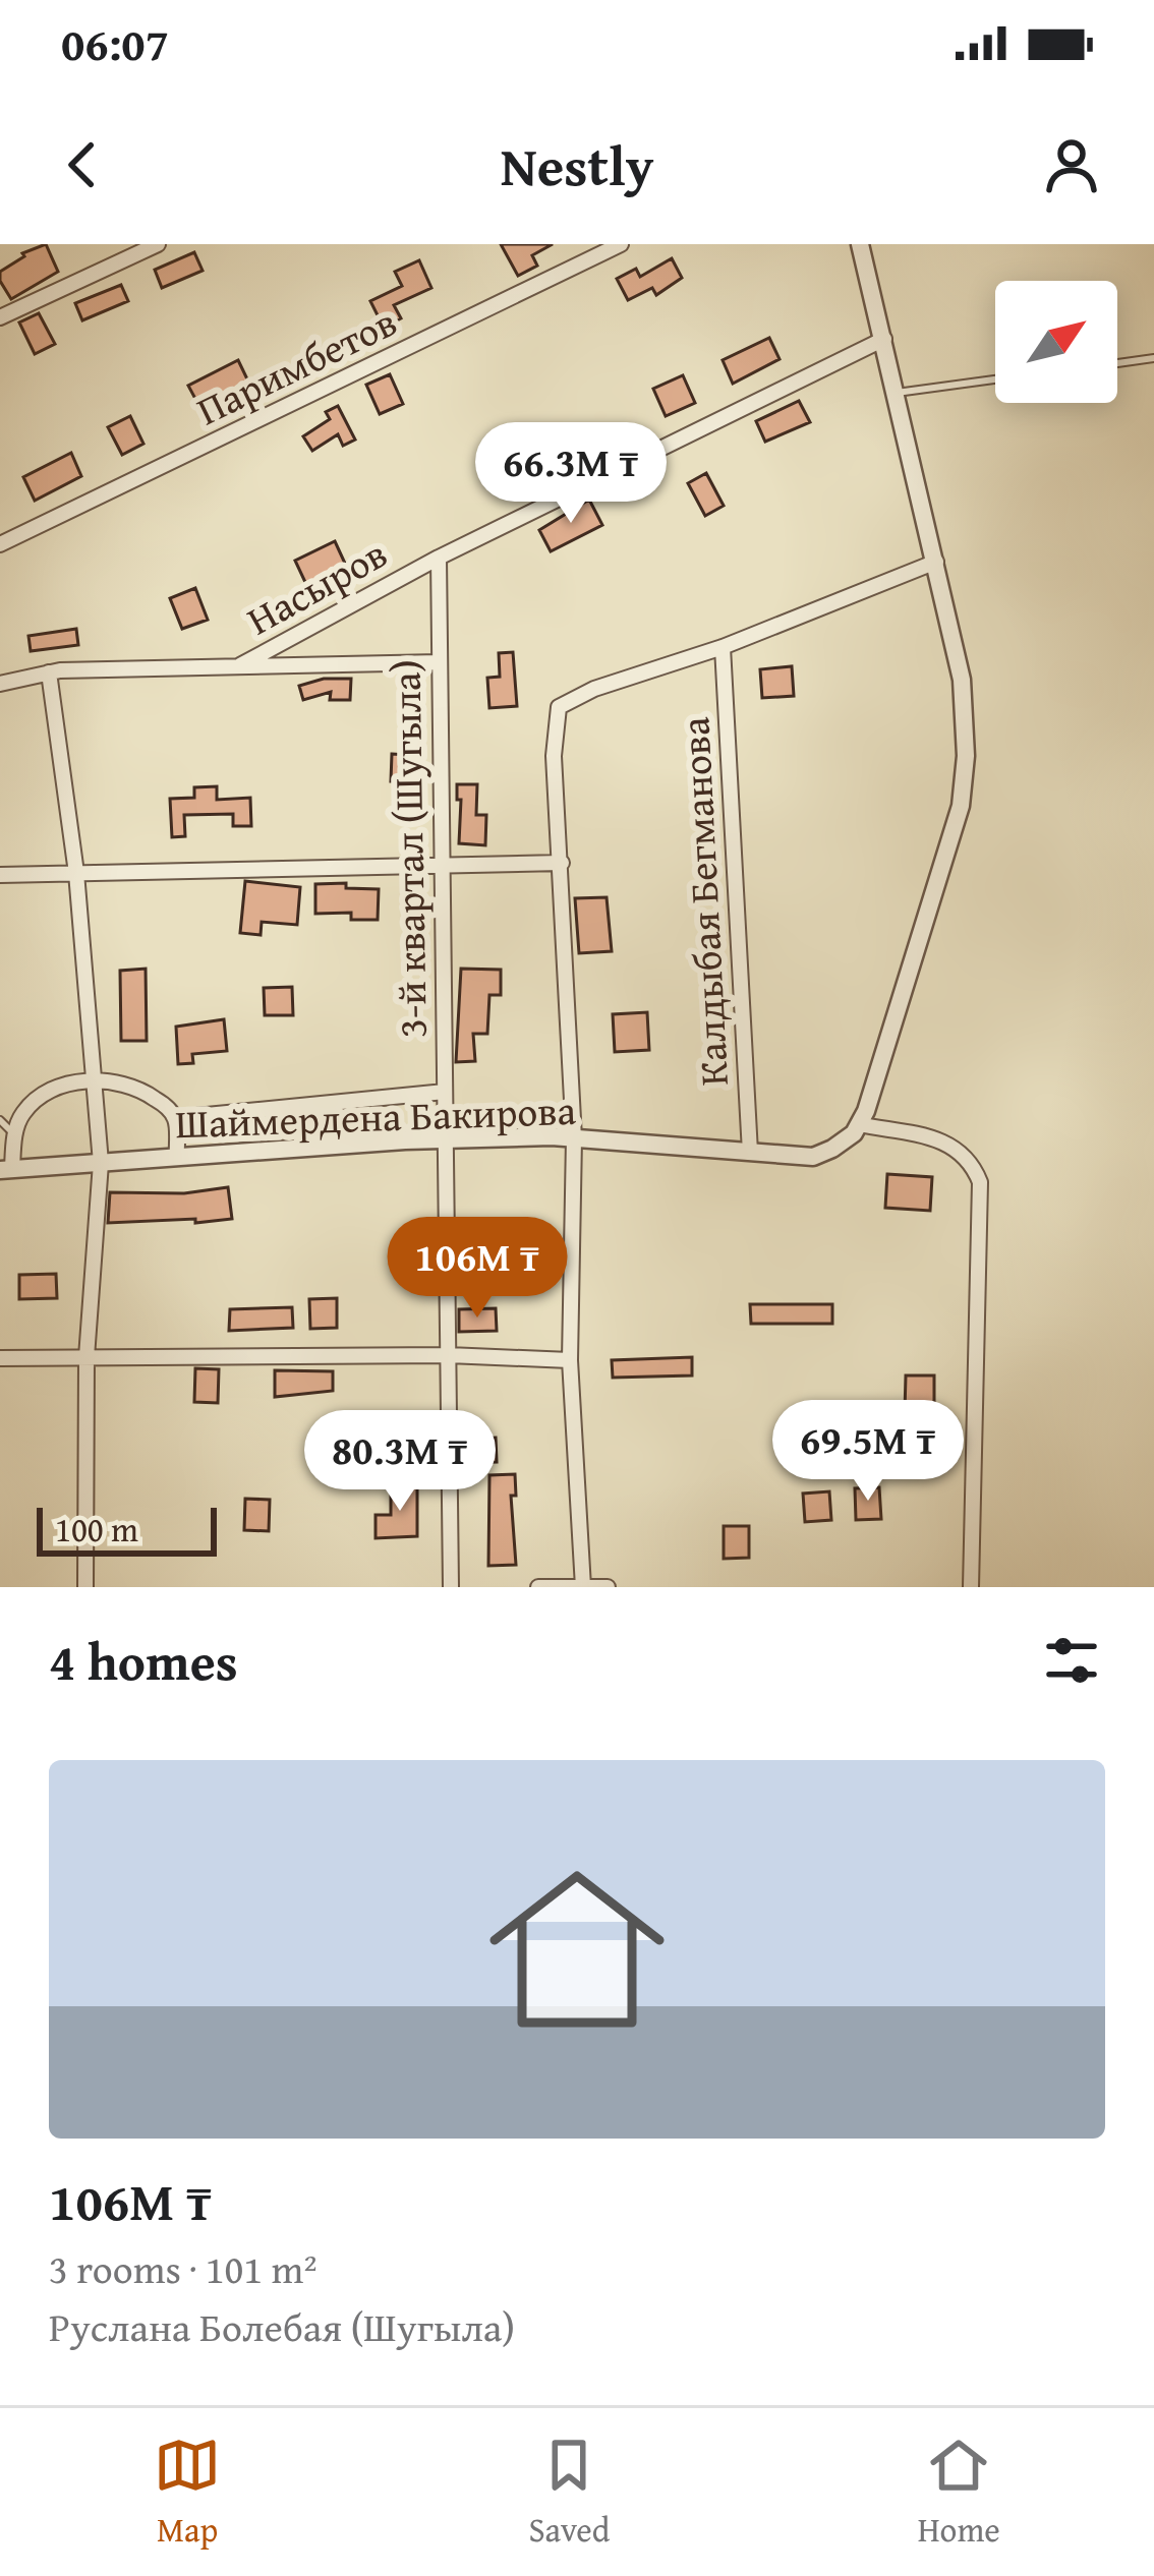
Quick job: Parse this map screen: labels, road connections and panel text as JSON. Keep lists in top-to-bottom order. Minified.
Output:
{"streets":{"street":["Паримбетов","Насыров","3-й квартал (Шугыла)","Калдыбая Бегманова","Шаймердена Бакирова"]},"crossings":[["Насыров","3-й квартал (Шугыла)"],["3-й квартал (Шугыла)","Шаймердена Бакирова"],["Калдыбая Бегманова","Шаймердена Бакирова"]],"scale_bar":"100 m","north":"top right","page":{"status":"06:07","header":"Nestly","price":["66.3M ₸","106M ₸","69.5M ₸","80.3M ₸"],"scale":"100 m","heading":"4 homes","list":[{"name":"106M ₸","note":"3 rooms · 101 m² · Руслана Болебая (Шугыла)"}],"tabs":["Map","Saved","Home"]}}
